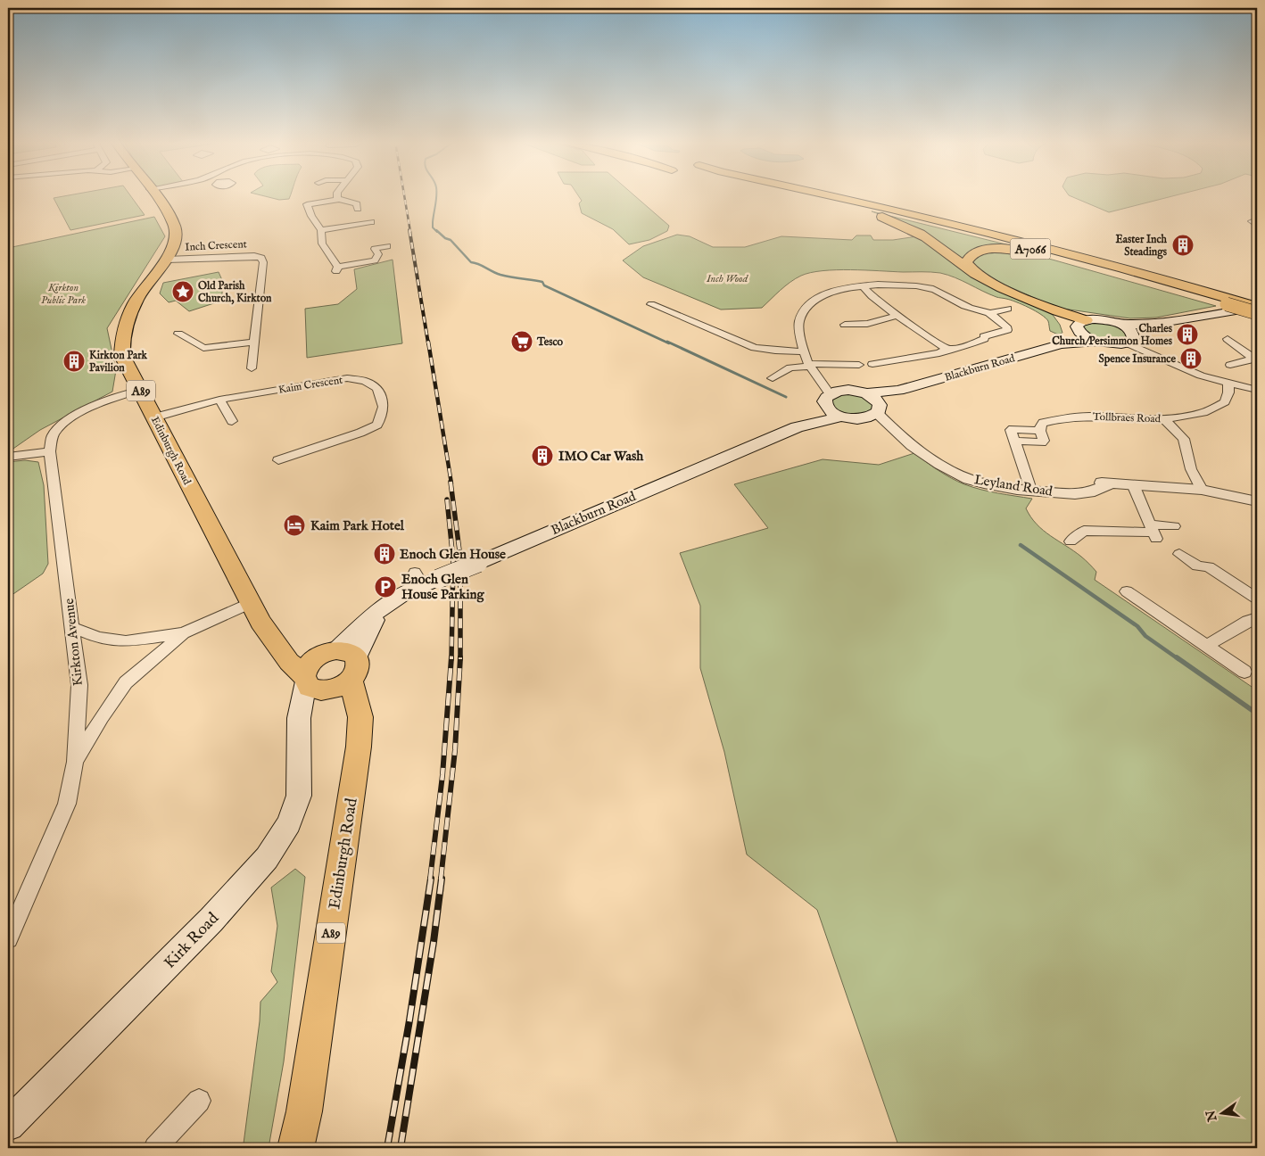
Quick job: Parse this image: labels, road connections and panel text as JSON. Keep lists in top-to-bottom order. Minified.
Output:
{"streets":{"main road":["A7066","Blackburn Road","A89","Edinburgh Road","Kirk Road"],"street":["Inch Crescent","Kaim Crescent","Tollbraes Road","Leyland Road","Kirkton Avenue"]},"crossings":[["Inch Crescent","Edinburgh Road"],["A7066","Blackburn Road"],["Blackburn Road","Edinburgh Road"],["Blackburn Road","Leyland Road"],["Blackburn Road","Kirk Road"],["Kaim Crescent","Edinburgh Road"],["Tollbraes Road","Leyland Road"],["Edinburgh Road","Kirkton Avenue"],["Edinburgh Road","Kirk Road"]],"parks":["Inch Wood","Kirkton Public Park"],"places":{"building":["Easter Inch Steadings","Charles Church/Persimmon Homes","Spence Insurance","Kirkton Park Pavilion","IMO Car Wash","Enoch Glen House"],"place":["Old Parish Church, Kirkton"],"supermarket":["Tesco"],"hotel":["Kaim Park Hotel"],"parking":["Enoch Glen House Parking"]},"north":"left"}
